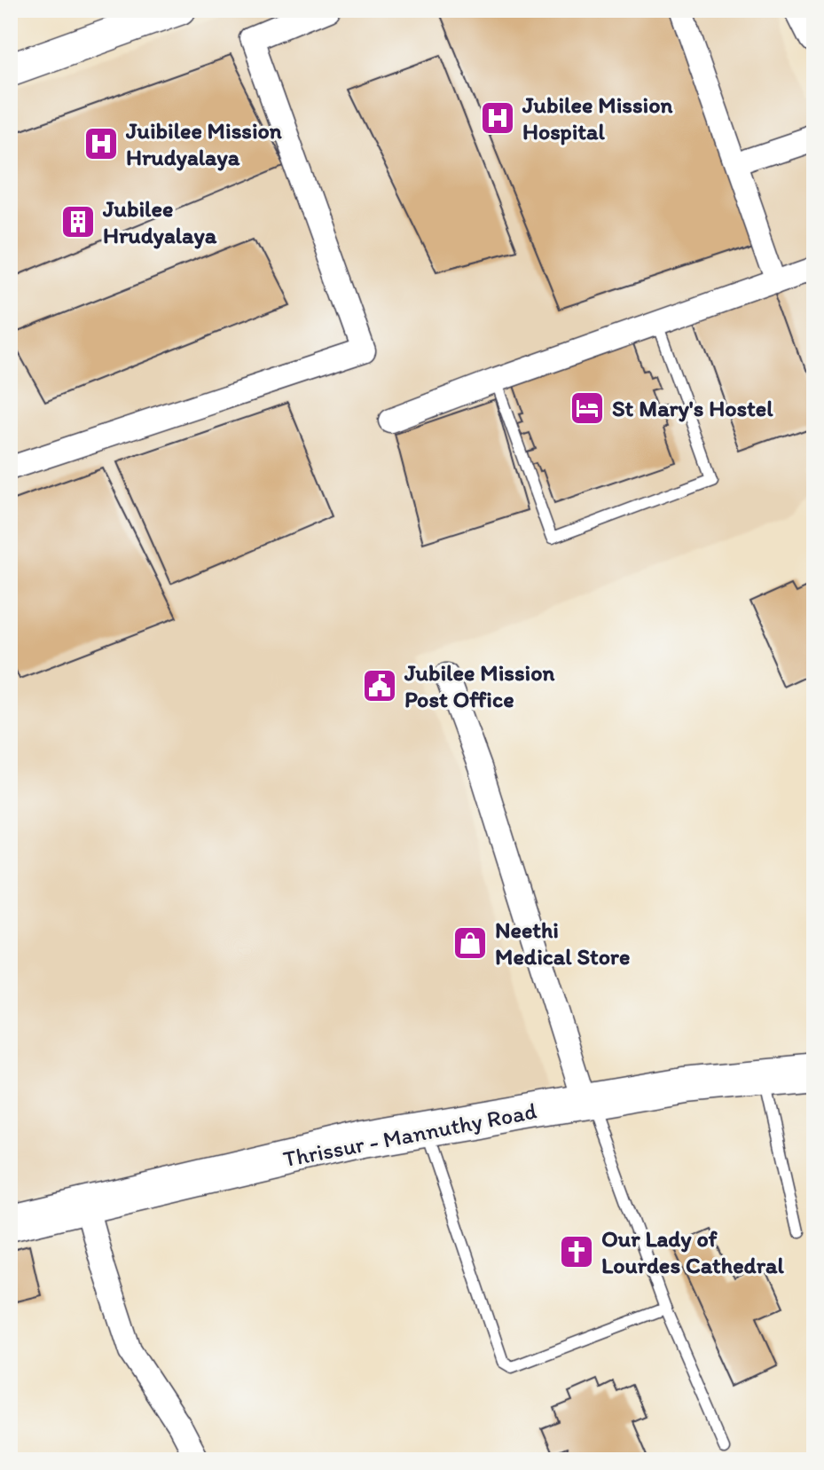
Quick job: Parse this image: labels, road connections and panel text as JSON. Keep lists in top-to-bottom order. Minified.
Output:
{"streets":{"main road":["Thrissur - Mannuthy Road"]},"places":{"hospital":["Jubilee Mission Hospital","Juibilee Mission Hrudyalaya"],"building":["Jubilee Hrudyalaya"],"hotel":["St Mary's Hostel"],"public building":["Jubilee Mission Post Office"],"shop":["Neethi Medical Store"],"church":["Our Lady of Lourdes Cathedral"]}}
